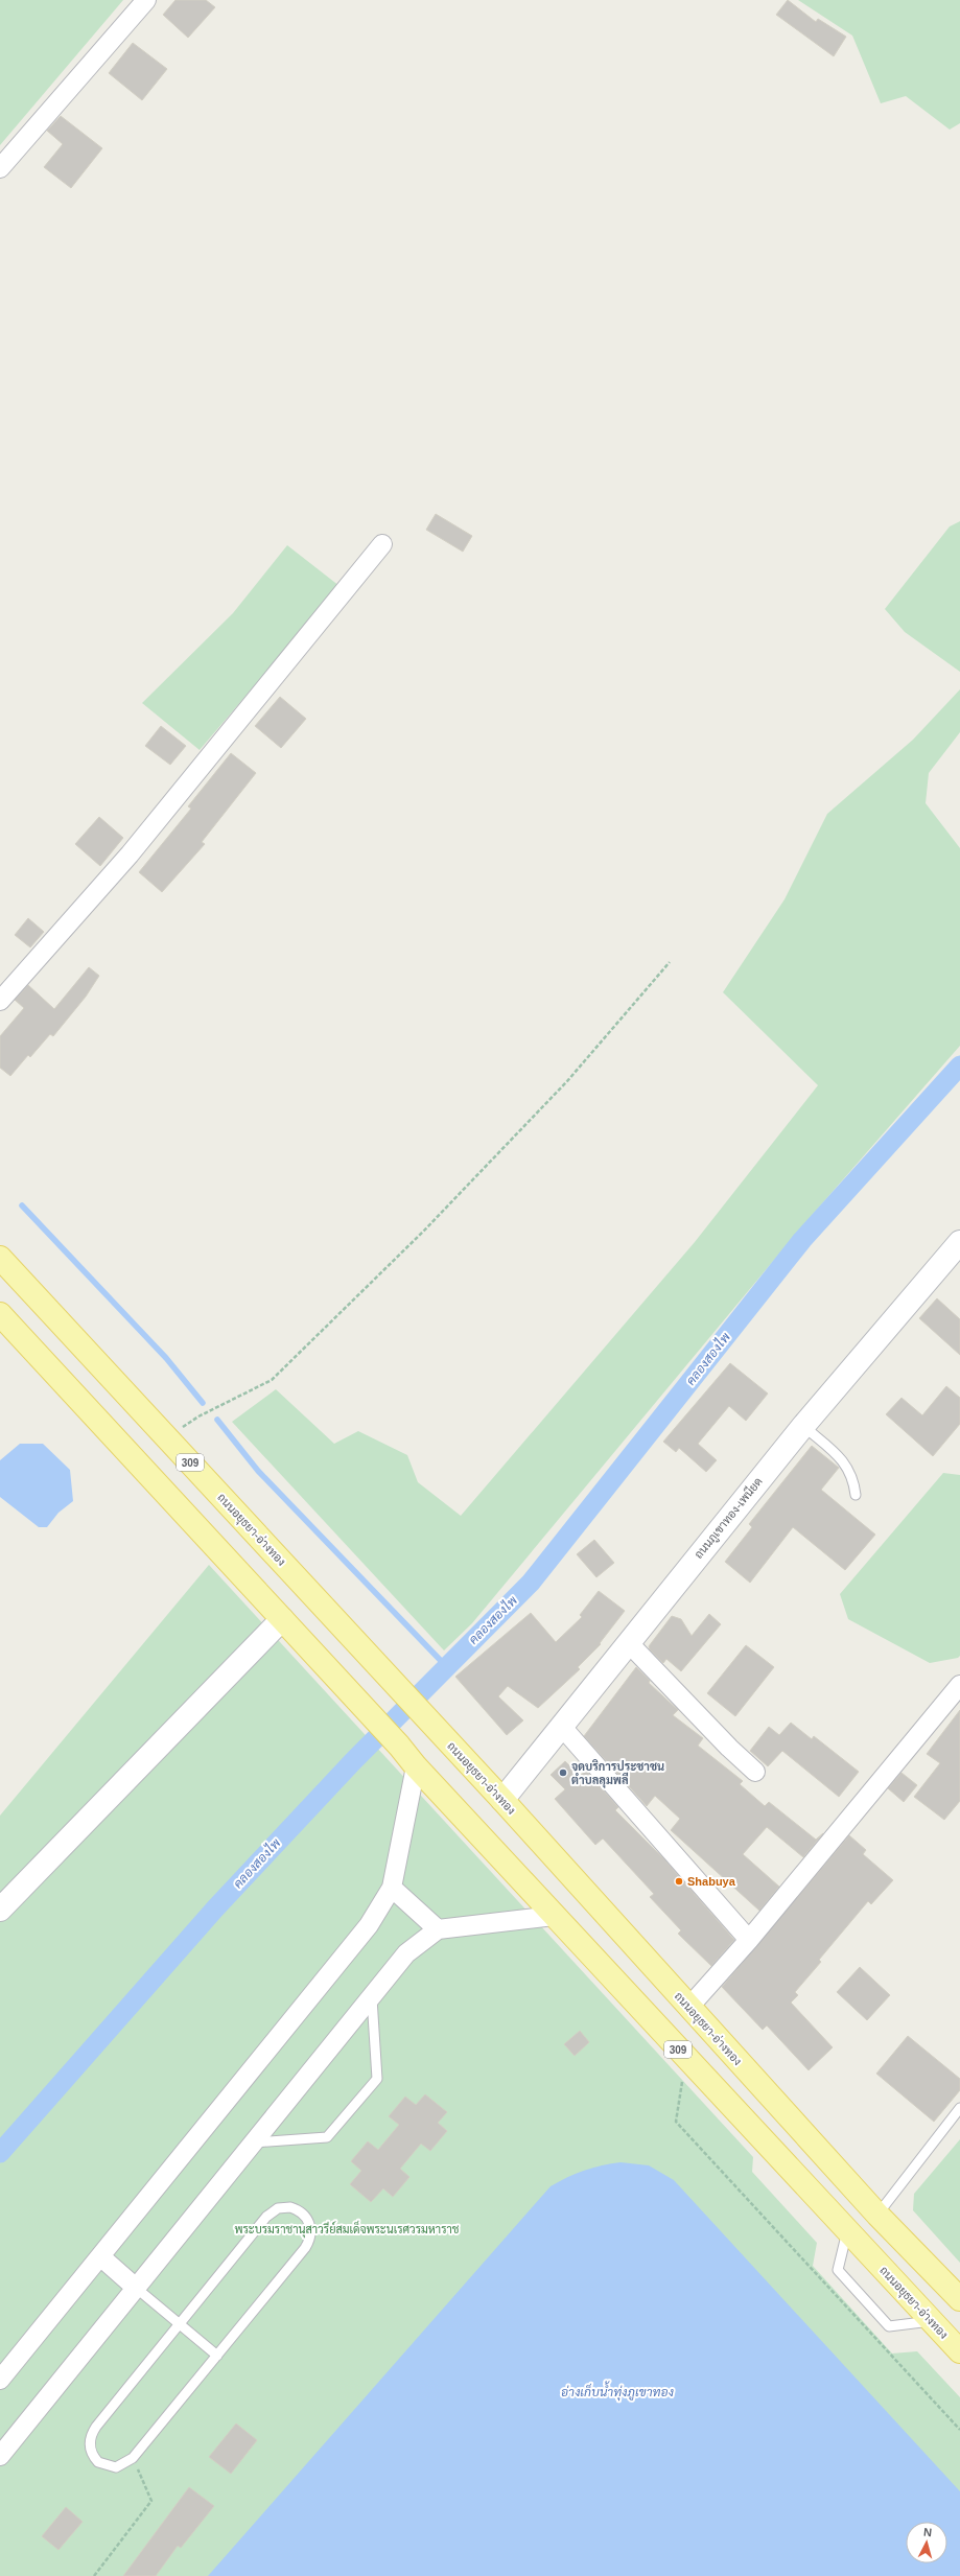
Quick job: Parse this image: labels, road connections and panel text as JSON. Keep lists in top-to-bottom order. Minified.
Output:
{"streets":{"main road":["309","ถนนอยุธยา-อ่างทอง"],"street":["ถนนภูเขาทอง-เพนียด"]},"crossings":[["ถนนภูเขาทอง-เพนียด","ถนนอยุธยา-อ่างทอง"]],"water":["คลองสองไพ","อ่างเก็บน้ำทุ่งภูเขาทอง"],"parks":["พระบรมราชานุสาวรีย์สมเด็จพระนเรศวรมหาราช"],"places":["จุดบริการประชาชน ตำบลลุมพลี","Shabuya"],"north":"top"}
